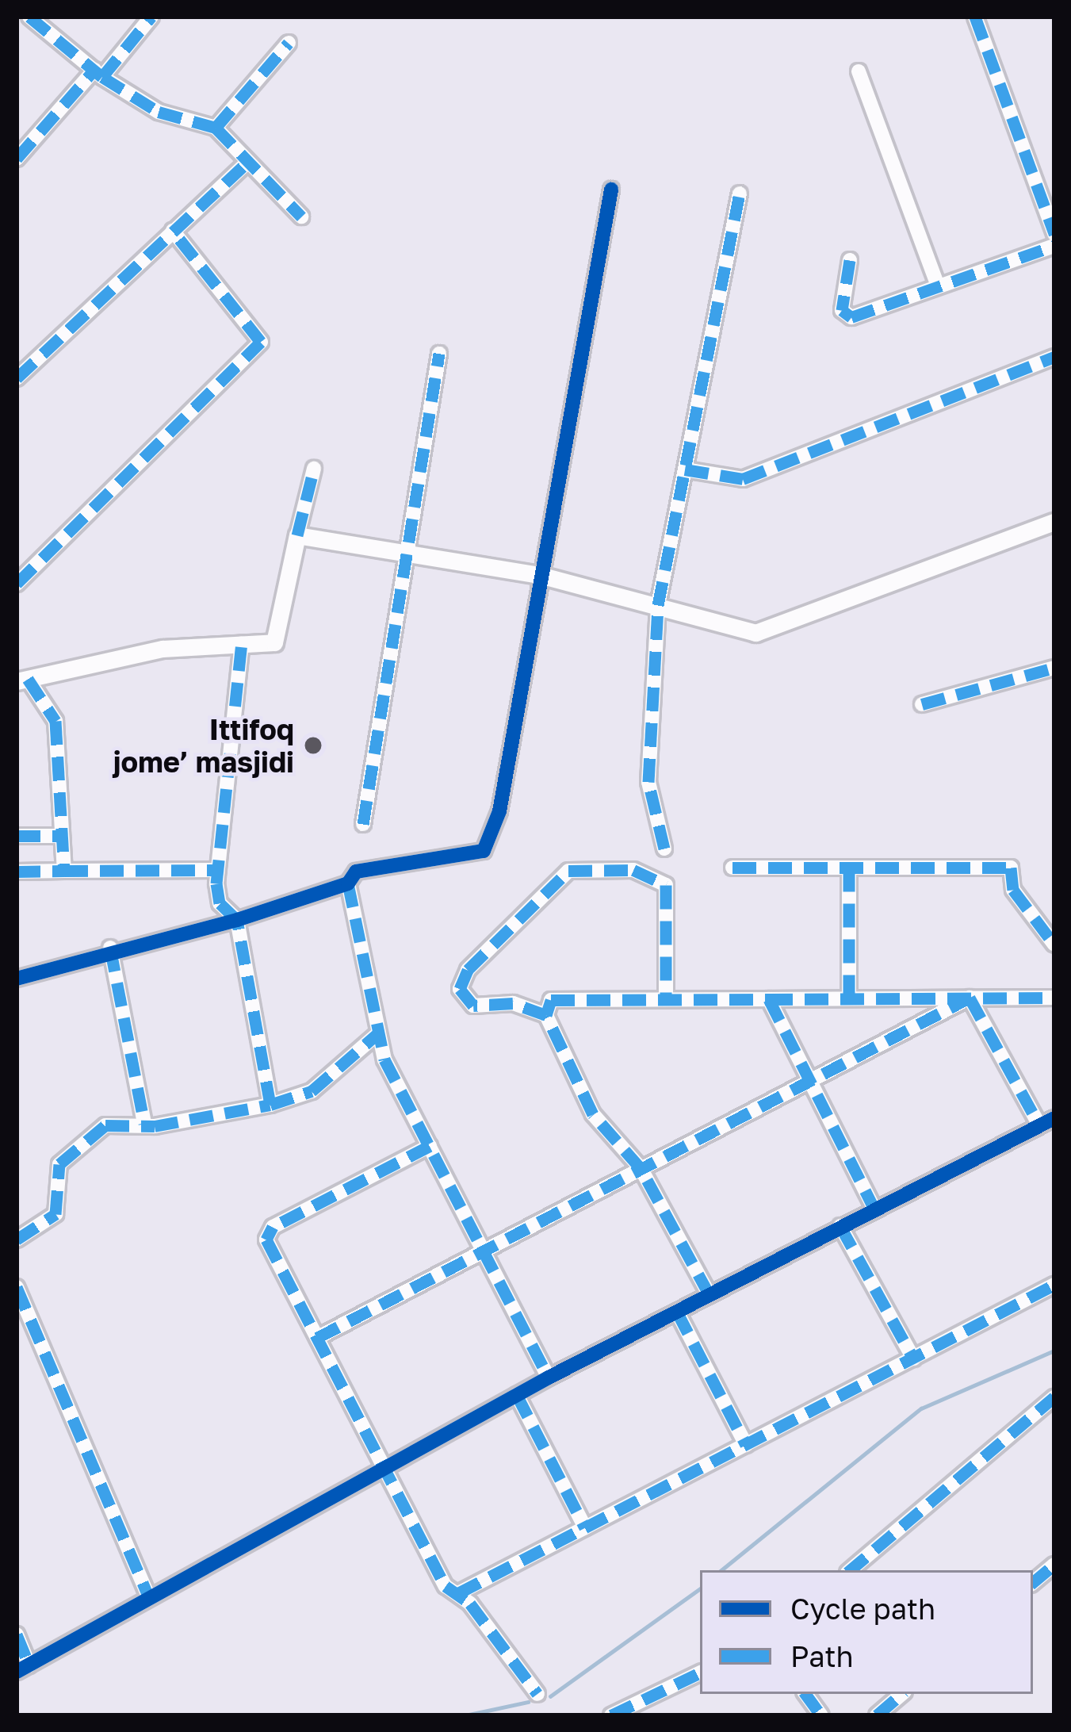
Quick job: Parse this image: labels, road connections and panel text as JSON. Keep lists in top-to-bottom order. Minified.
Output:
{"places":["Ittifoq jome’ masjidi"],"legend":["Cycle path","Path"]}
